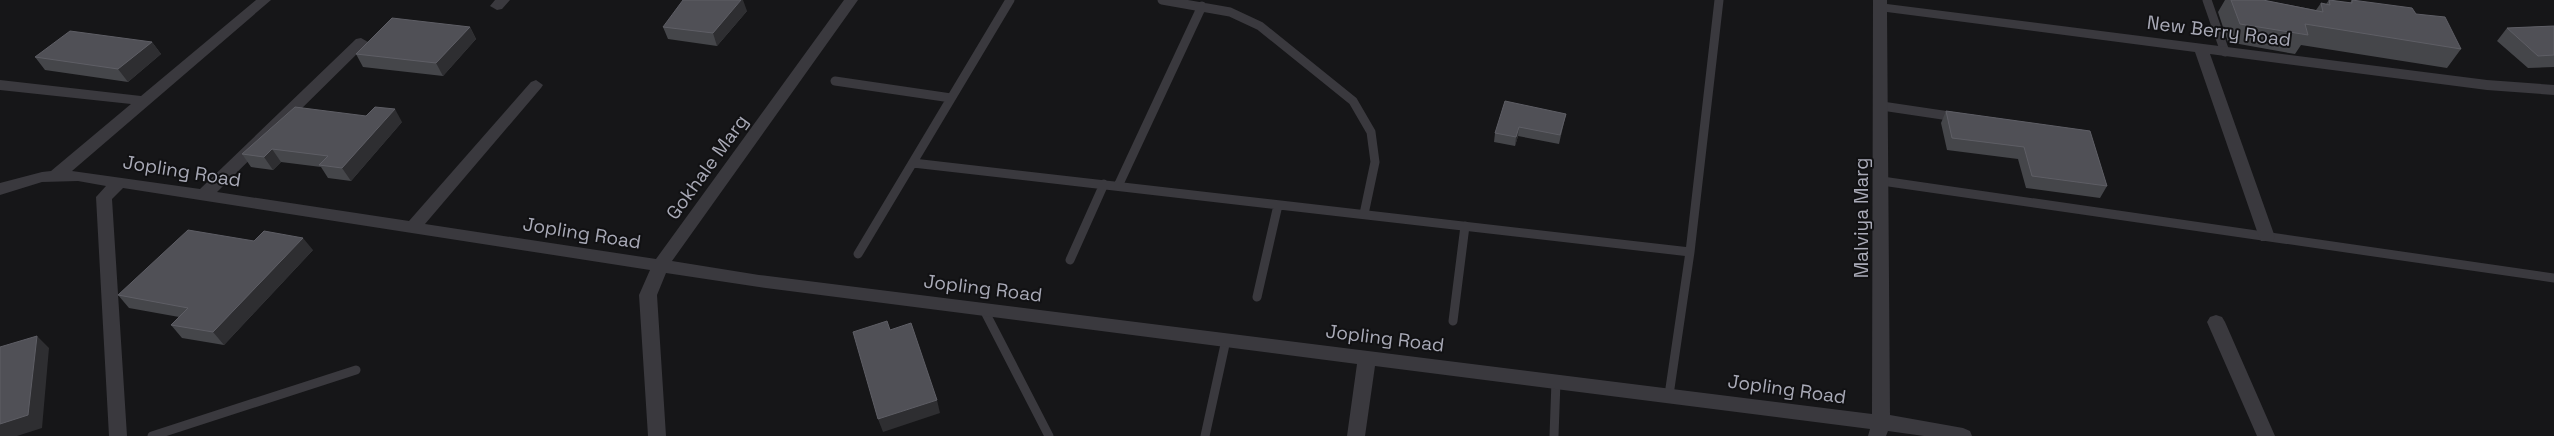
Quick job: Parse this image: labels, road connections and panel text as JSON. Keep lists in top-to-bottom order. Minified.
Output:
{"streets":{"street":["New Berry Road","Gokhale Marg","Jopling Road","Malviya Marg"]},"crossings":[["New Berry Road","Malviya Marg"],["Gokhale Marg","Jopling Road"],["Jopling Road","Malviya Marg"]]}
